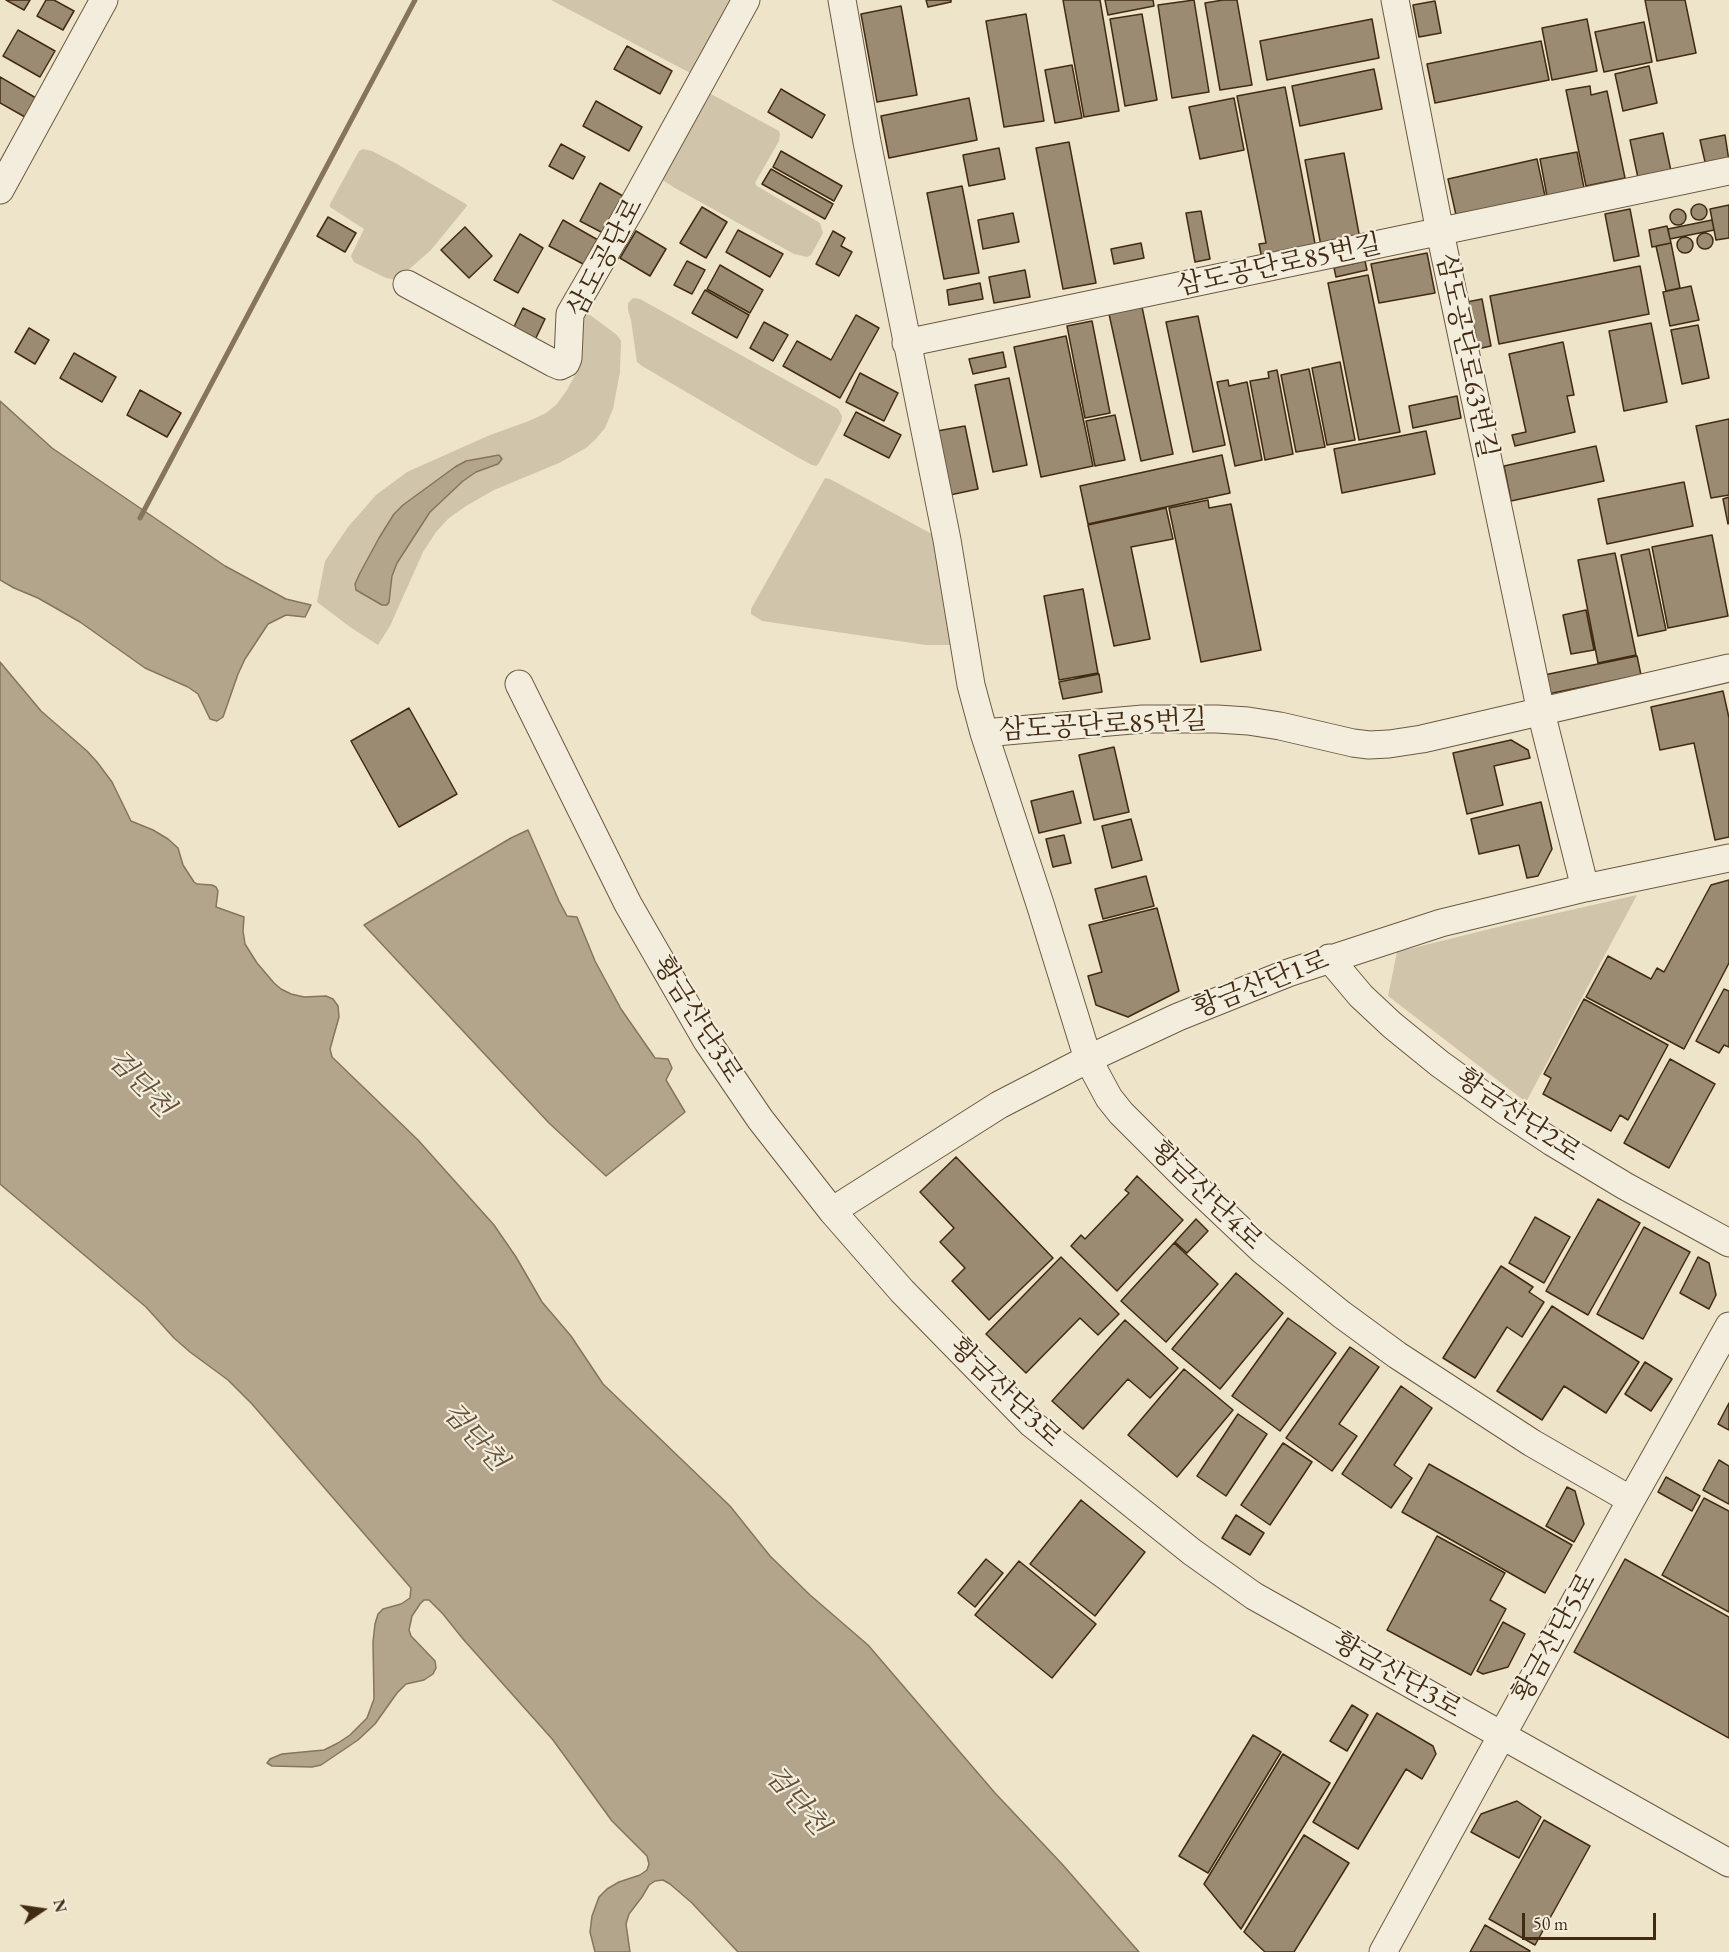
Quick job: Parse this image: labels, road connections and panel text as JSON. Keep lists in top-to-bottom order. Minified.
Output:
{"streets":{"street":["삼도공단로","삼도공단로85번길","삼도공단로63번길","황금산단1로","황금산단3로","황금산단2로","황금산단4로","황금산단5로"]},"crossings":[["삼도공단로85번길","삼도공단로63번길"],["삼도공단로85번길","황금산단4로"],["삼도공단로63번길","황금산단1로"],["황금산단1로","황금산단3로"],["황금산단1로","황금산단2로"],["황금산단1로","황금산단4로"],["황금산단3로","황금산단5로"],["황금산단4로","황금산단5로"]],"water":["검단천"],"scale_bar":"50 m","north":"right"}
